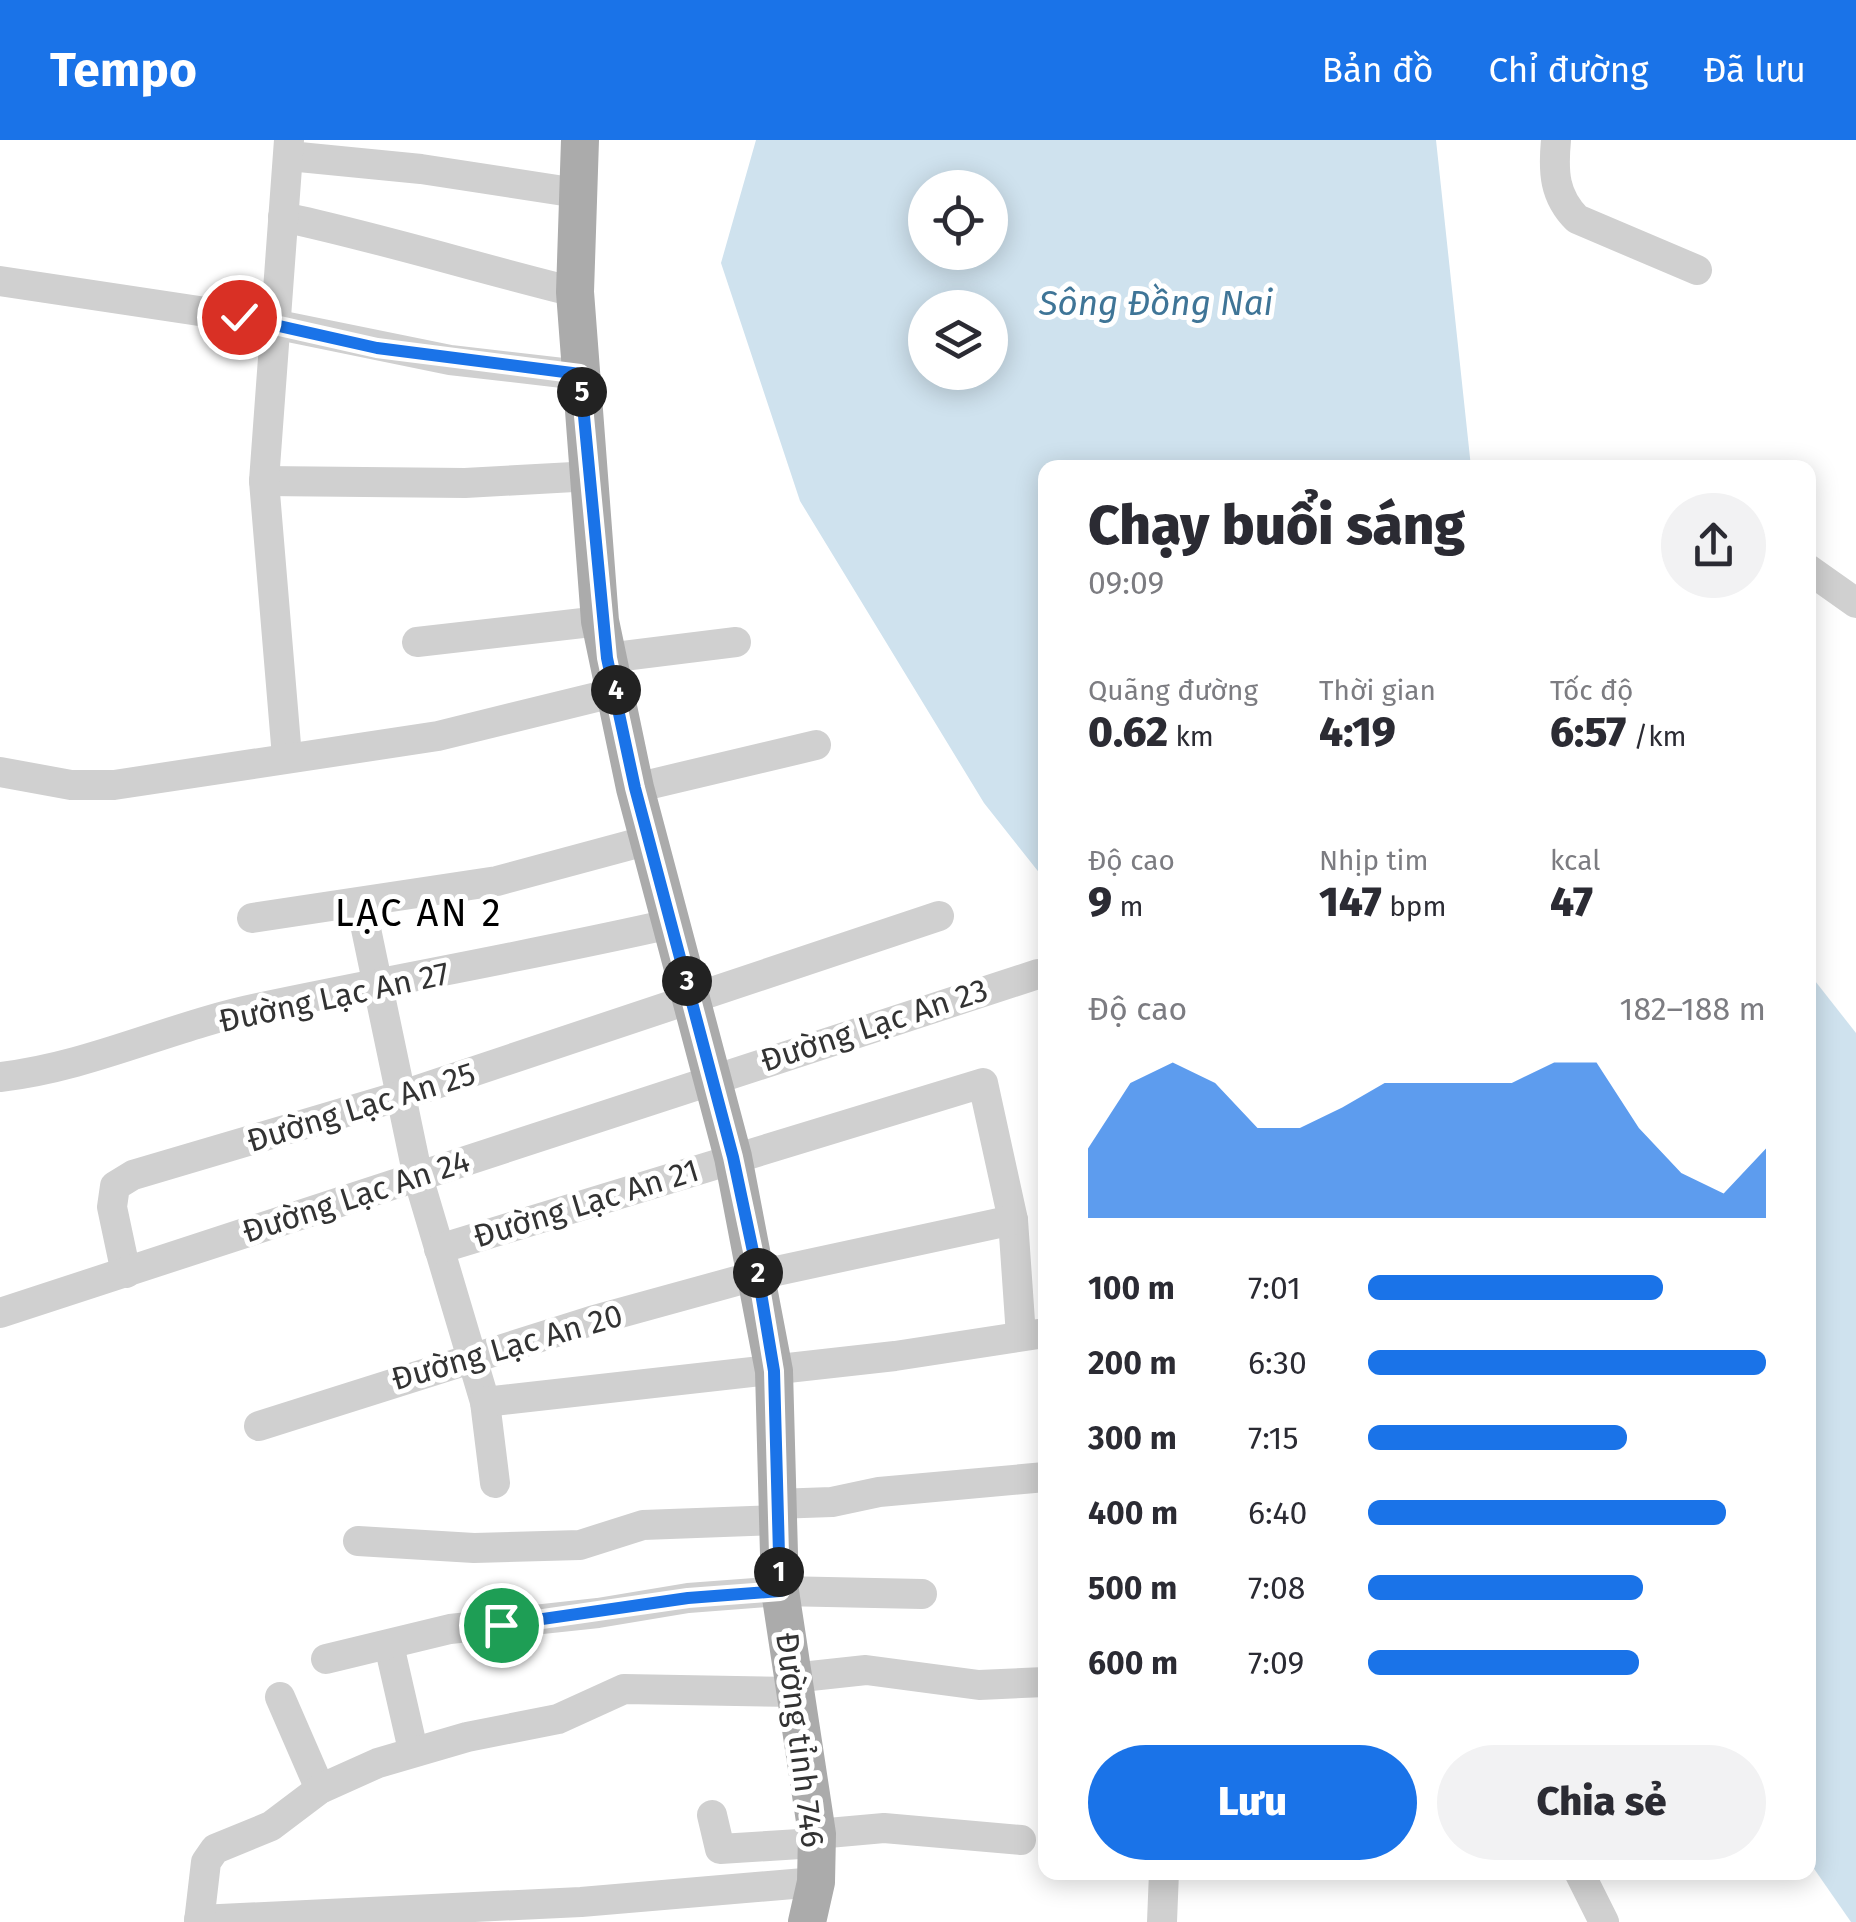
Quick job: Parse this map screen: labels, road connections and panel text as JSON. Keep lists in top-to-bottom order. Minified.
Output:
{"streets":{"main road":["Đường tỉnh 746"],"street":["Đường Lạc An 27","Đường Lạc An 23","Đường Lạc An 25","Đường Lạc An 24","Đường Lạc An 21","Đường Lạc An 20"]},"crossings":[["Đường Lạc An 27","Đường tỉnh 746"],["Đường Lạc An 23","Đường Lạc An 24"],["Đường Lạc An 23","Đường tỉnh 746"],["Đường Lạc An 25","Đường Lạc An 24"],["Đường Lạc An 25","Đường tỉnh 746"],["Đường Lạc An 24","Đường tỉnh 746"],["Đường Lạc An 21","Đường Lạc An 20"],["Đường Lạc An 21","Đường tỉnh 746"],["Đường Lạc An 20","Đường tỉnh 746"]],"districts":["LẠC AN 2"],"water":["Sông Đồng Nai"],"page":{"header":"Tempo","nav":["Bản đồ","Chỉ đường","Đã lưu"],"pins":["5","4","3","2","1"],"heading":["Chạy buổi sáng","09:09"],"stats":[["Quãng đường","0.62 km"],["Thời gian","4:19"],["Tốc độ","6:57 /km"],["Độ cao","9 m"],["Nhịp tim","147 bpm"],["kcal","47"]],"chart":["Độ cao","182–188 m"],"list":[{"name":"100 m","note":"7:01"},{"name":"200 m","note":"6:30"},{"name":"300 m","note":"7:15"},{"name":"400 m","note":"6:40"},{"name":"500 m","note":"7:08"},{"name":"600 m","note":"7:09"}],"buttons":["Lưu","Chia sẻ"]}}
